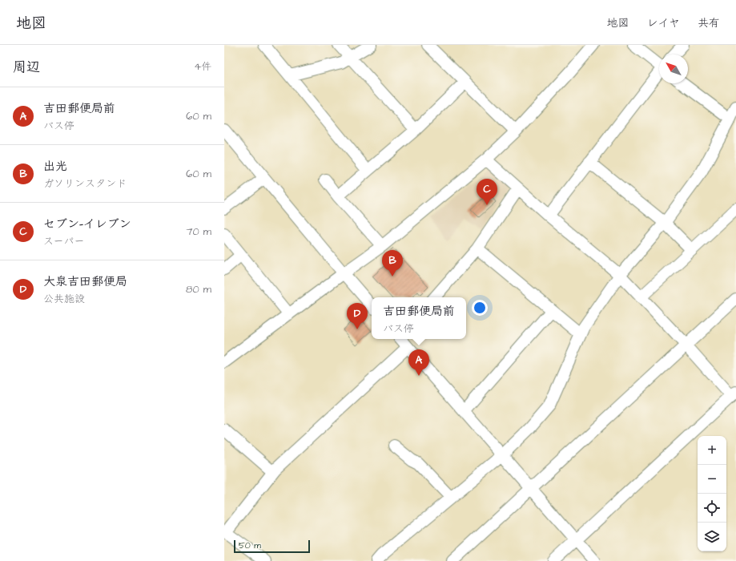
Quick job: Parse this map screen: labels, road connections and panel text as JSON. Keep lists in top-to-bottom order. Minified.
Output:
{"scale_bar":"50 m","north":"top left","page":{"header":"地図","nav":["地図","レイヤ","共有"],"heading":["周辺","4件"],"list":[{"mark":"A","name":"吉田郵便局前","note":"バス停","value":"60 m"},{"mark":"B","name":"出光","note":"ガソリンスタンド","value":"60 m"},{"mark":"C","name":"セブン-イレブン","note":"スーパー","value":"70 m"},{"mark":"D","name":"大泉吉田郵便局","note":"公共施設","value":"80 m"}],"pins":["C","B","D","A"],"popup":["吉田郵便局前","バス停"],"map_buttons":["+","−"],"scale":"50 m"}}
